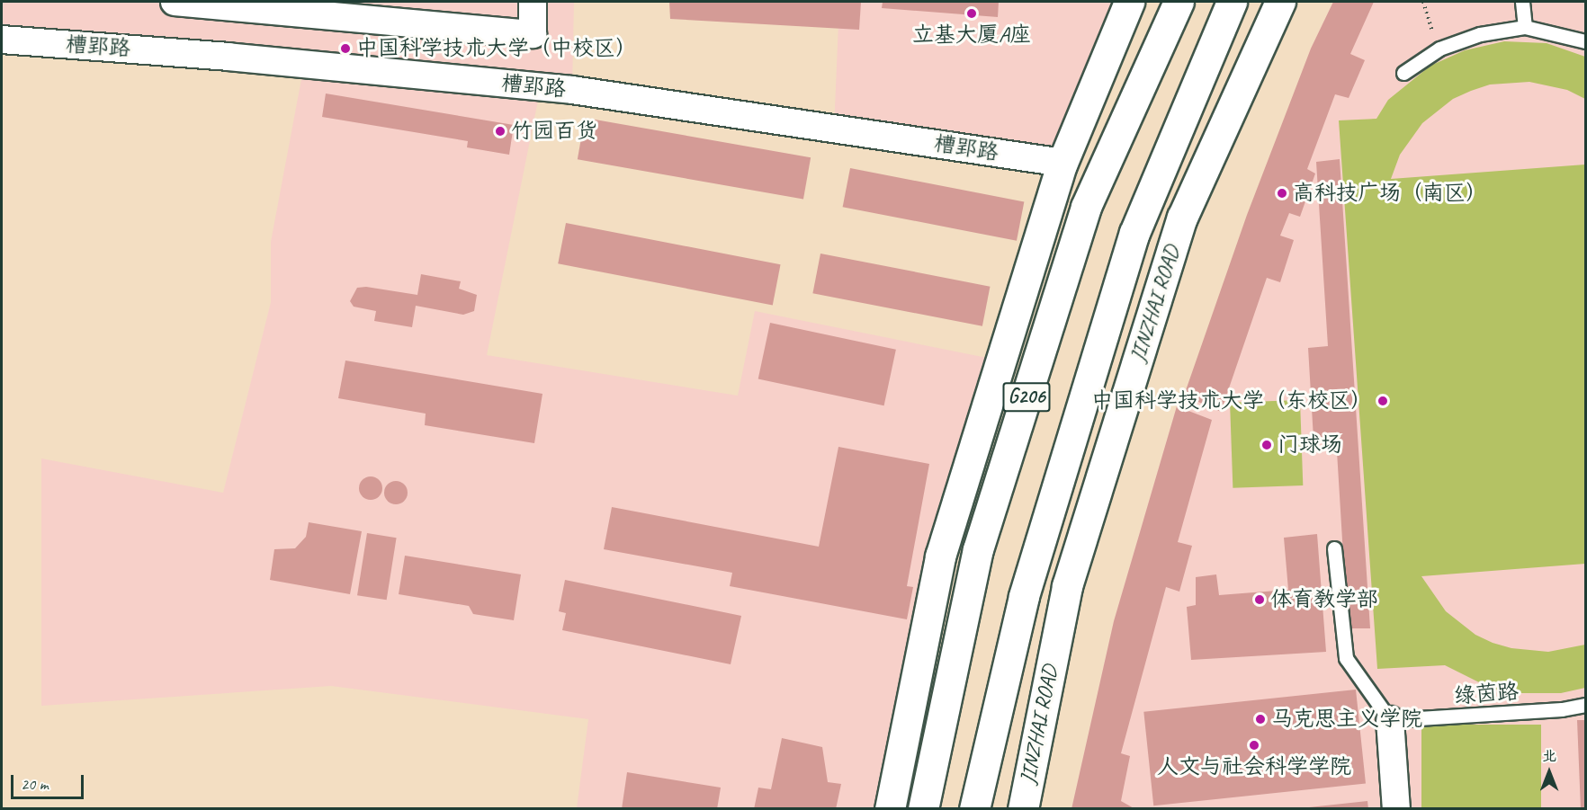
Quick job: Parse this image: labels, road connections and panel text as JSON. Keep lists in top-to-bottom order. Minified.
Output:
{"streets":{"highway":["JINZHAI ROAD","G206"],"street":["槽郢路"],"lane":["绿茵路"]},"places":["立基大厦A座","中国科学技术大学（中校区）","竹园百货","高科技广场（南区）","中国科学技术大学（东校区）","门球场","体育教学部","马克思主义学院","人文与社会科学学院"],"scale_bar":"20 m","north":"top"}
